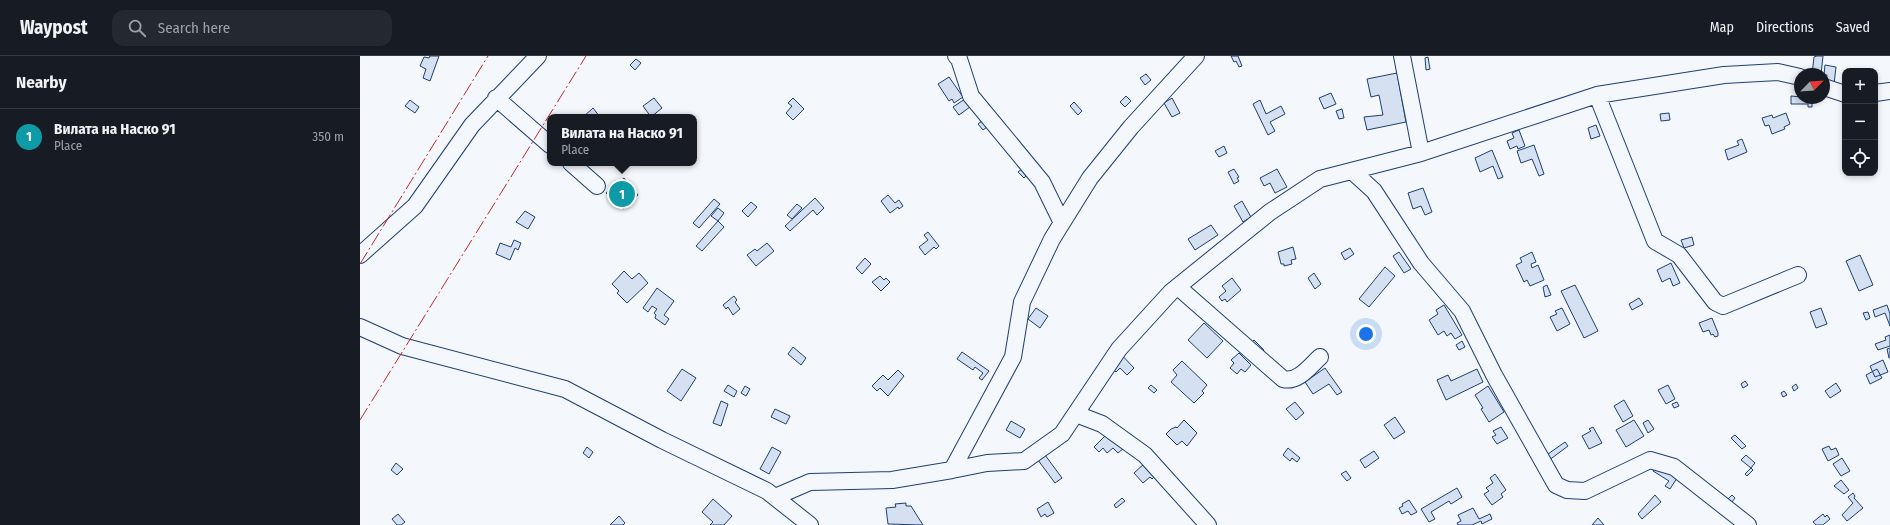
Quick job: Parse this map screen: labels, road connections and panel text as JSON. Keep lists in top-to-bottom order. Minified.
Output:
{"north":"top right","page":{"header":"Waypost","search":"Search here","nav":["Map","Directions","Saved"],"heading":"Nearby","map_buttons":["+","−"],"list":[{"mark":"1","name":"Вилата на Наско 91","note":"Place","value":"350 m"}],"popup":["Вилата на Наско 91","Place"],"pins":"1"}}
